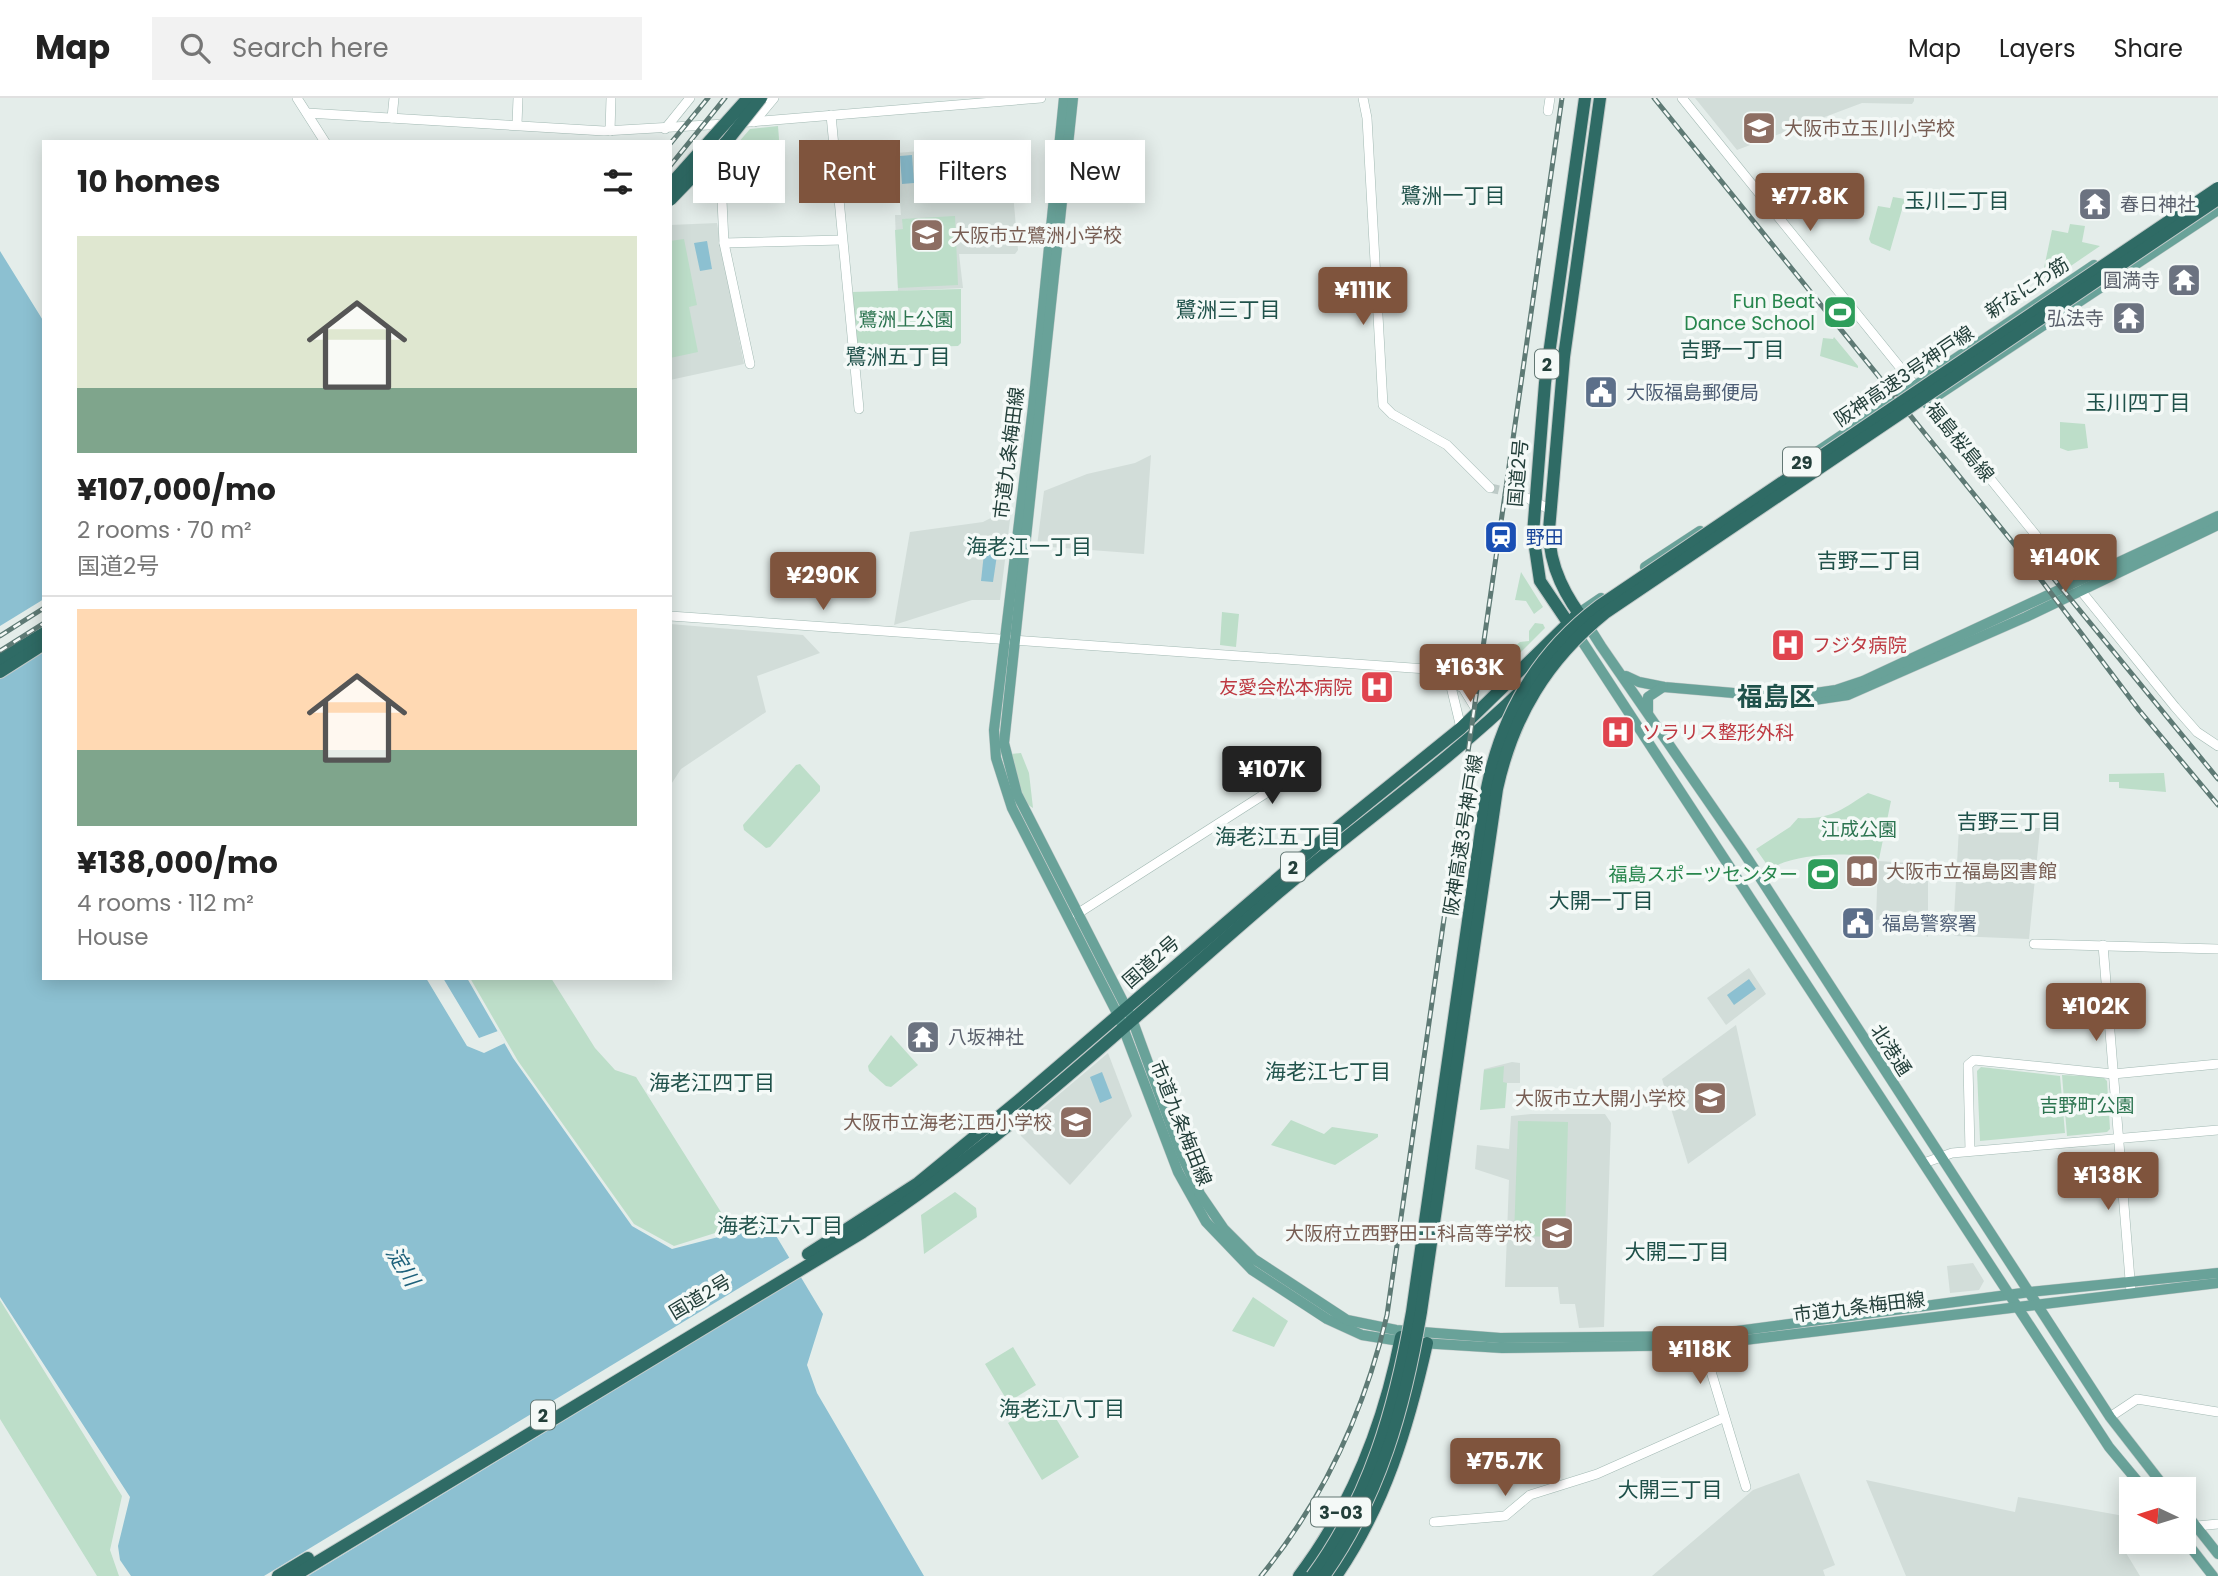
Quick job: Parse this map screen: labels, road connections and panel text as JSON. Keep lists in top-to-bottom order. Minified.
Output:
{"streets":{"highway":["2","阪神高速3号神戸線","国道2号","3-03"],"main road":["新なにわ筋","市道九条梅田線","29","北港通"],"street":["福島桜島線"]},"crossings":[["新なにわ筋","2"],["新なにわ筋","福島桜島線"],["新なにわ筋","国道2号"],["2","29"],["2","国道2号"],["2","北港通"],["福島桜島線","29"],["市道九条梅田線","国道2号"],["市道九条梅田線","北港通"],["市道九条梅田線","3-03"],["29","国道2号"],["29","北港通"],["国道2号","北港通"]],"districts":["鷺洲一丁目","玉川二丁目","鷺洲三丁目","吉野一丁目","鷺洲五丁目","玉川四丁目","海老江一丁目","吉野二丁目","福島区","吉野三丁目","海老江五丁目","大開一丁目","海老江七丁目","海老江四丁目","海老江六丁目","大開二丁目","海老江八丁目","大開三丁目"],"water":["淀川"],"parks":["鷺洲上公園","江成公園","吉野町公園"],"places":{"school or university":["大阪市立玉川小学校","大阪市立鷺洲小学校","大阪市立大開小学校","大阪市立海老江西小学校","大阪府立西野田工科高等学校"],"temple":["春日神社","圓満寺","弘法寺","八坂神社"],"sports":["Fun Beat Dance School","福島スポーツセンター"],"public building":["大阪福島郵便局","福島警察署"],"station":["野田"],"hospital":["フジタ病院","友愛会松本病院","ソラリス整形外科"],"library":["大阪市立福島図書館"]},"north":"left","page":{"header":"Map","search":"Search here","nav":["Map","Layers","Share"],"chip":["Buy","Rent","Filters","New"],"heading":"10 homes","price":["¥77.8K","¥111K","¥140K","¥290K","¥163K","¥107K","¥102K","¥138K","¥118K","¥75.7K"],"list":[{"name":"¥107,000/mo","note":"2 rooms · 70 m² · 国道2号"},{"name":"¥138,000/mo","note":"4 rooms · 112 m² · House"}]}}
